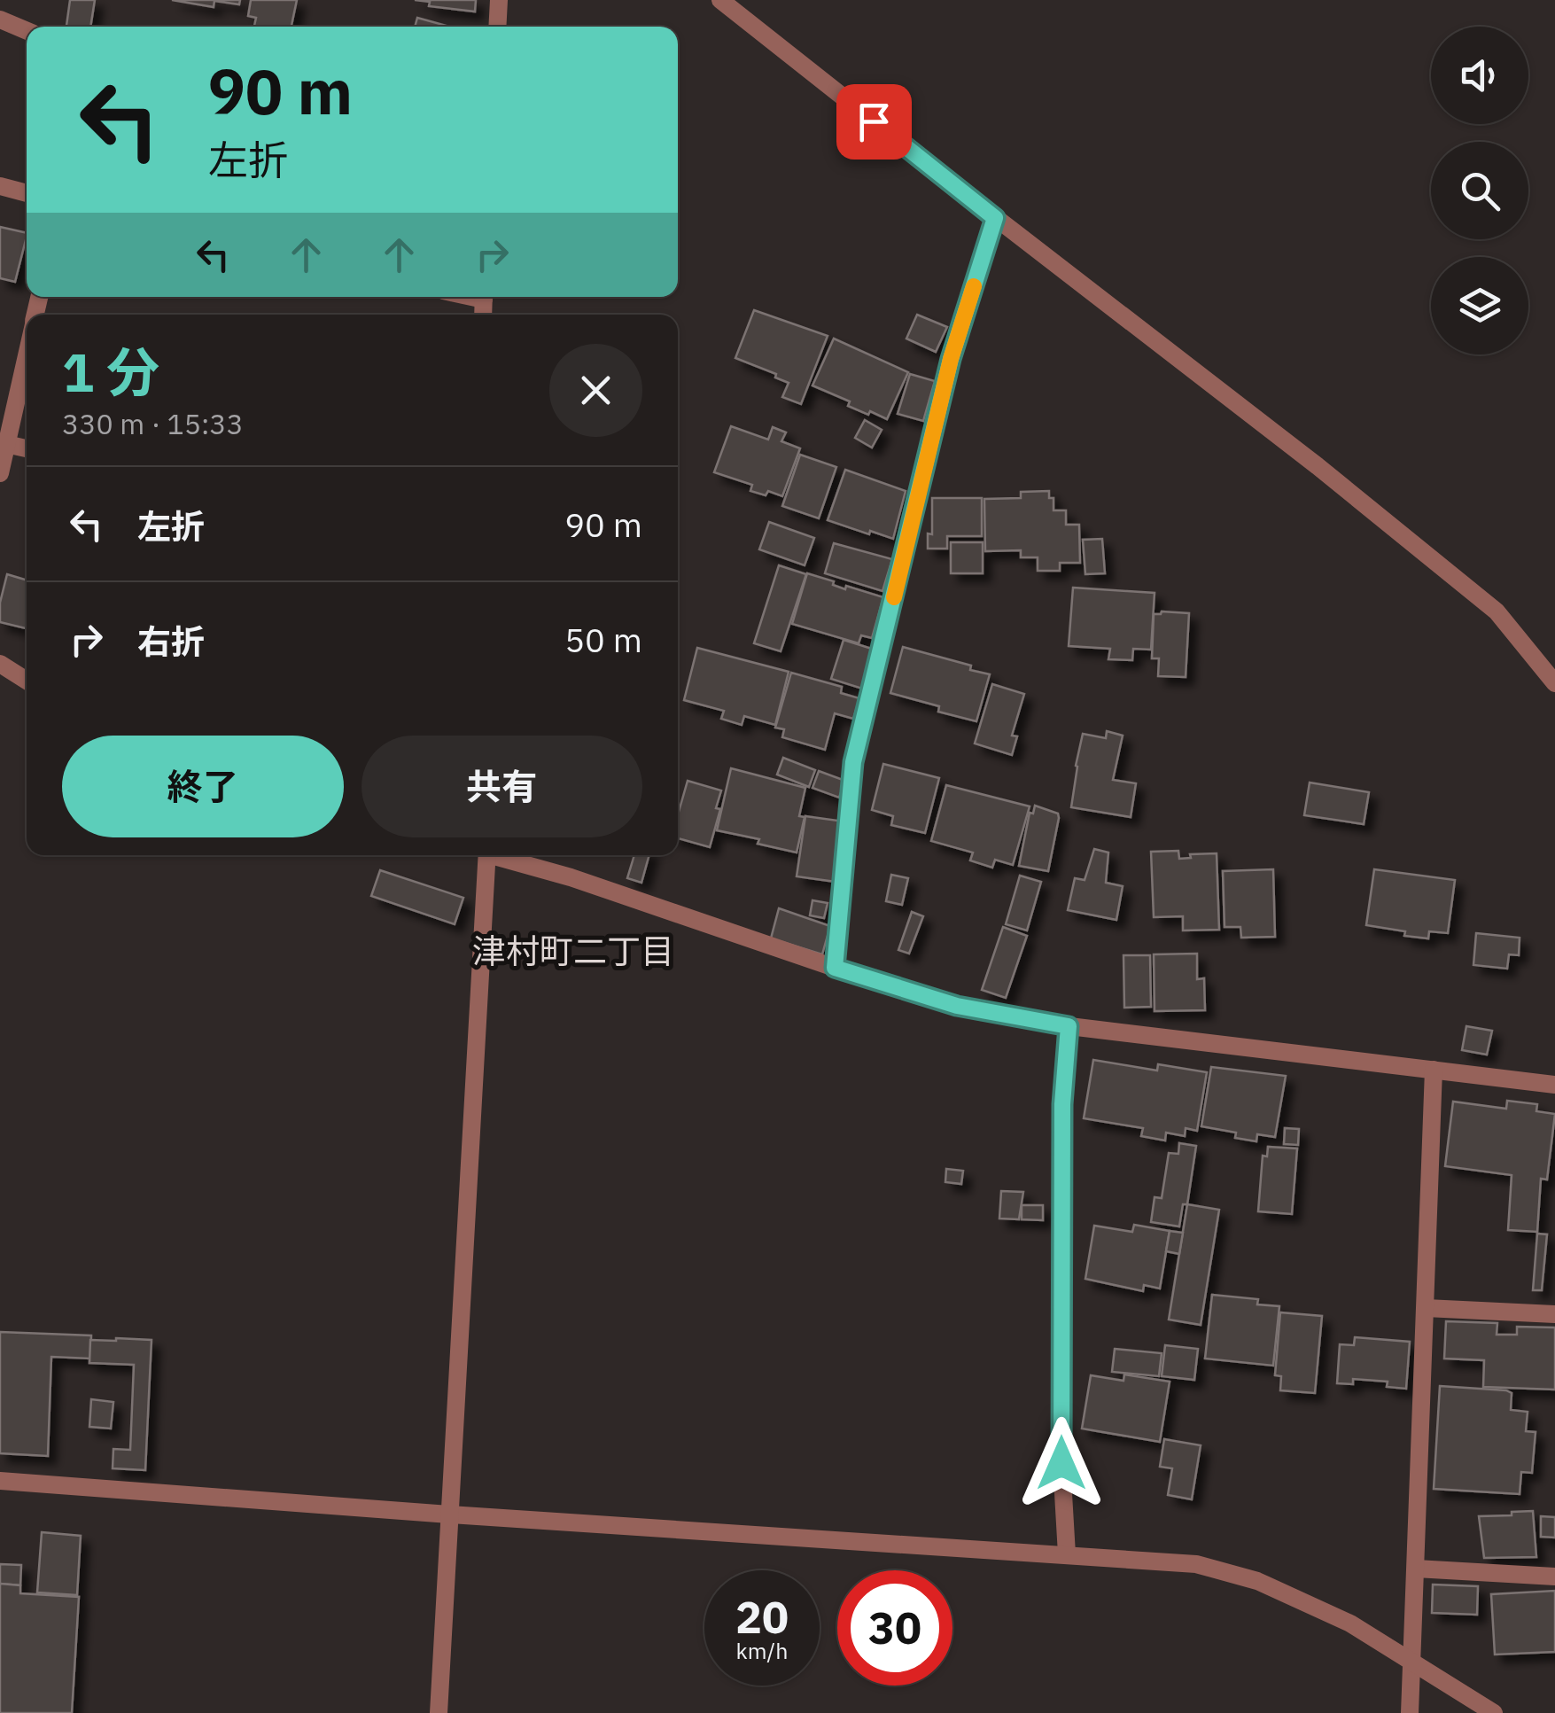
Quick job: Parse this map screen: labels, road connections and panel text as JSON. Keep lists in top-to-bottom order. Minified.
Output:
{"districts":["津村町二丁目"],"page":{"turn":["90 m","左折"],"heading":["1 分","330 m · 15:33"],"list":[{"name":"左折","value":"90 m"},{"name":"右折","value":"50 m"}],"buttons":["終了","共有"],"speed":"20 km/h","limit":"30"}}
